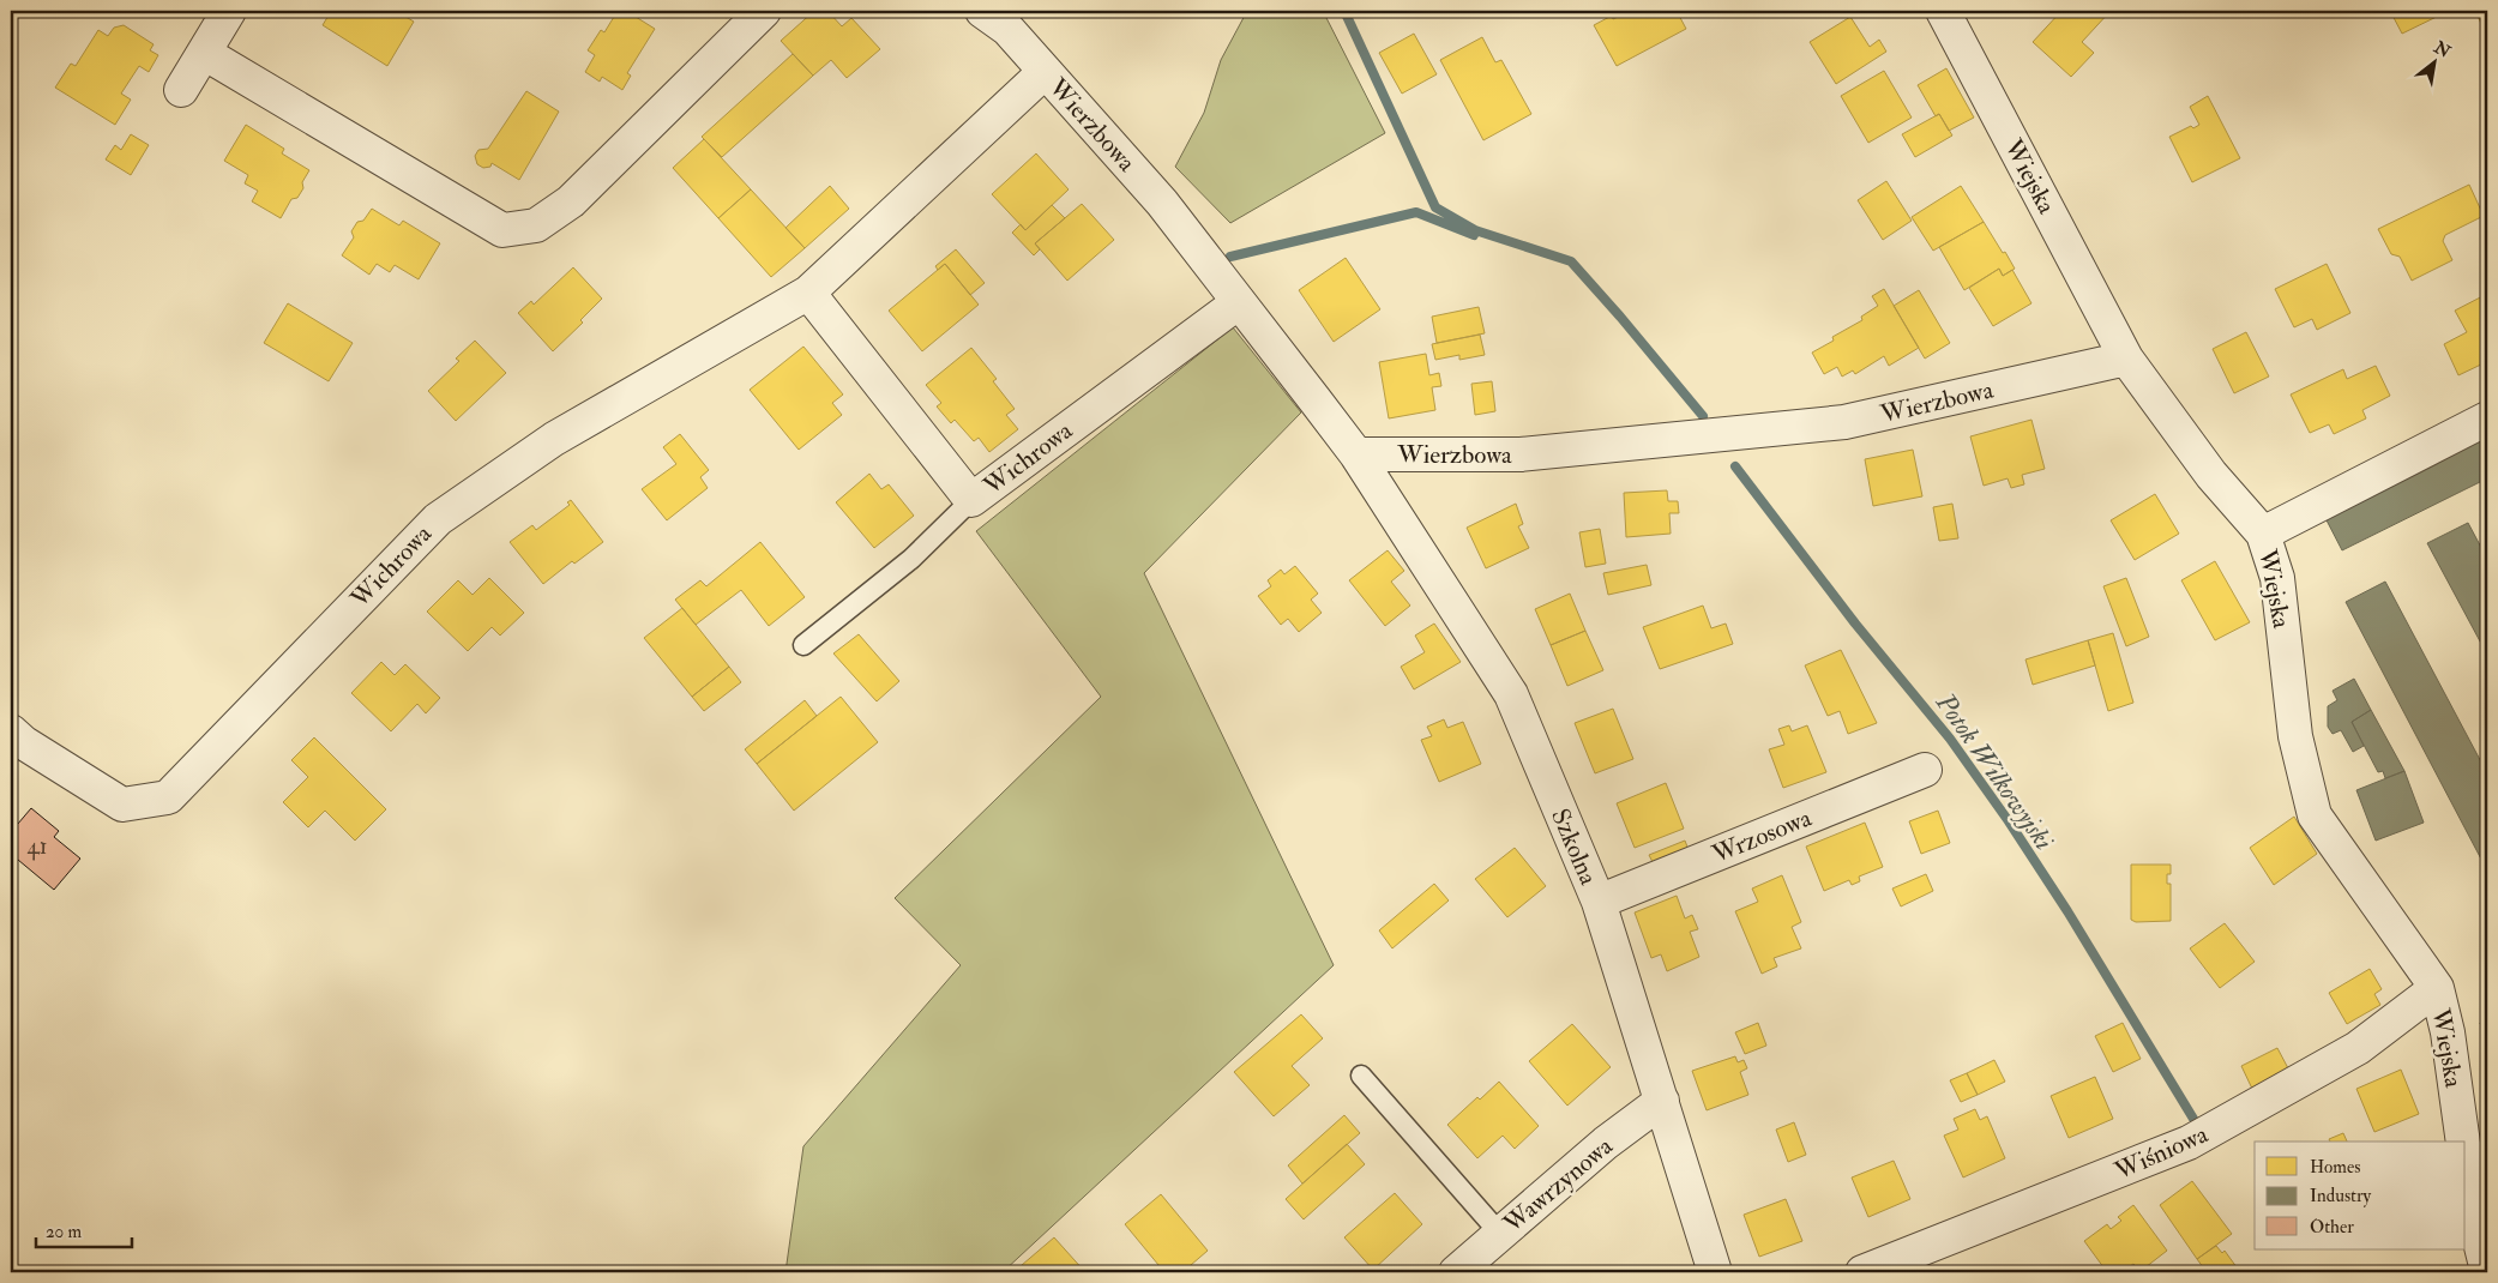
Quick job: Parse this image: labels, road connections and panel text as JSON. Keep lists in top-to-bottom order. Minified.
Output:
{"streets":{"street":["Wierzbowa","Wiejska","Wichrowa","Wrzosowa","Szkolna","Wiśniowa","Wawrzynowa"]},"crossings":[["Wierzbowa","Wiejska"],["Wierzbowa","Wichrowa"],["Wierzbowa","Szkolna"],["Wiejska","Wiśniowa"],["Wrzosowa","Szkolna"],["Szkolna","Wawrzynowa"]],"water":["Potok Wilkowyjski"],"house_numbers":["41"],"legend":["Homes","Industry","Other"],"scale_bar":"20 m","north":"top right"}
